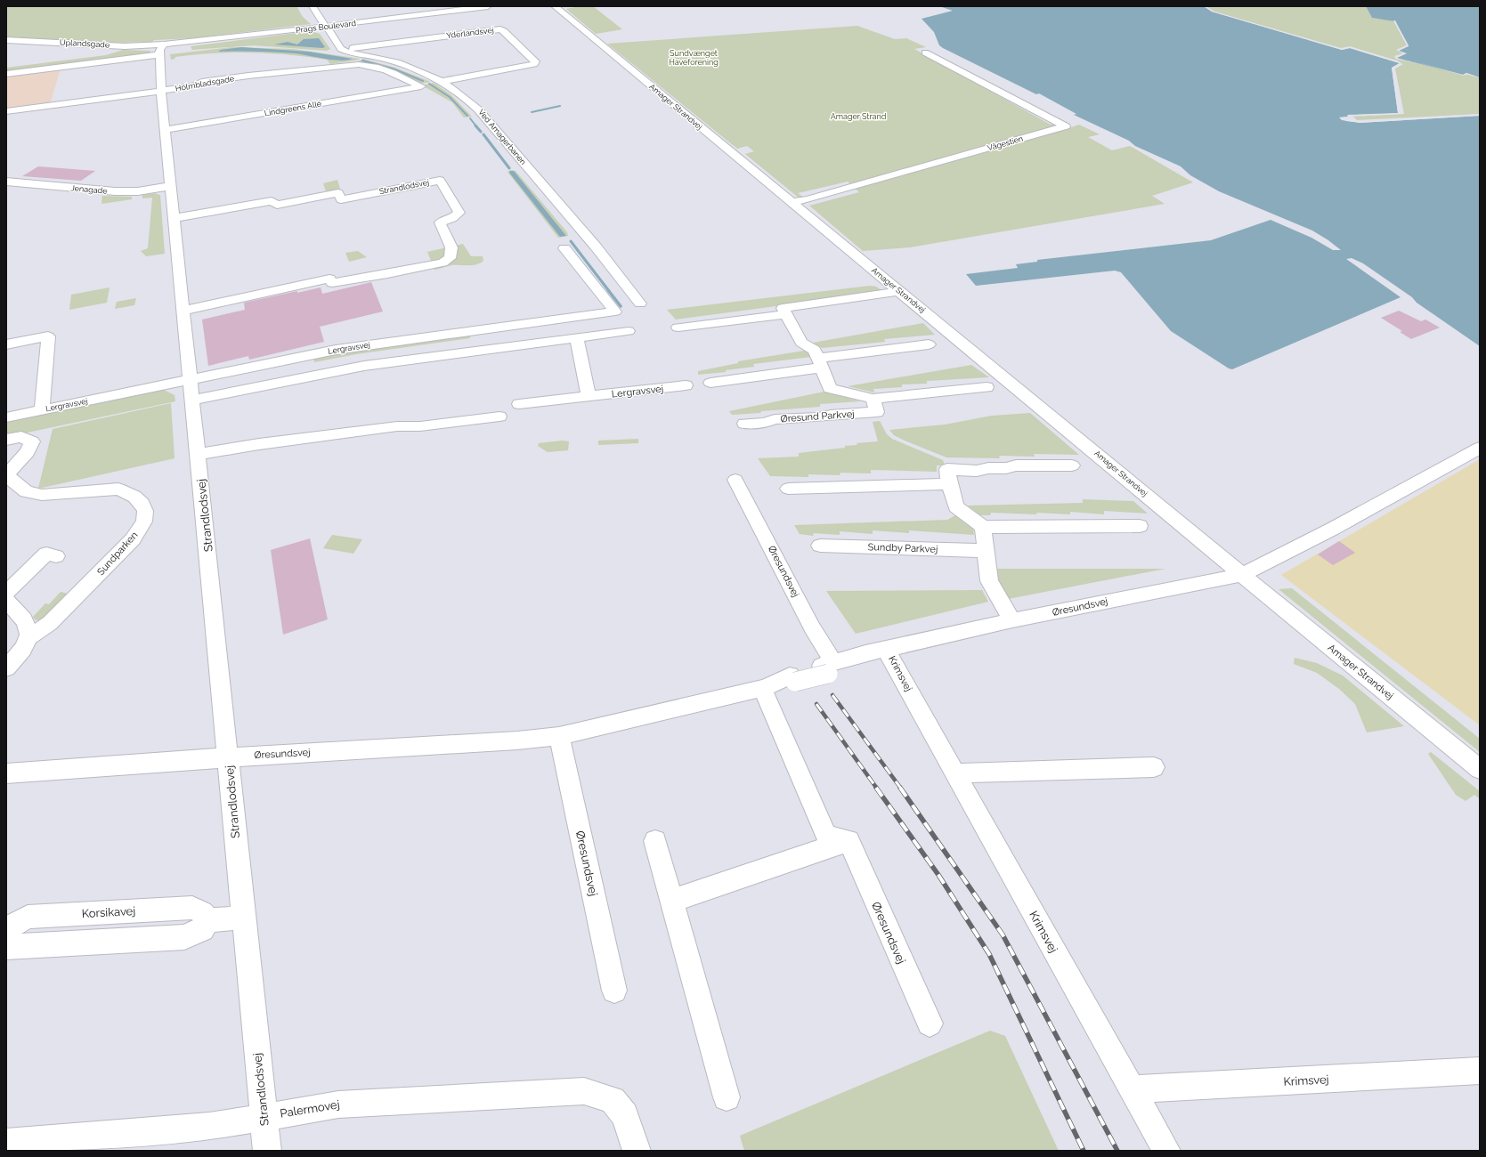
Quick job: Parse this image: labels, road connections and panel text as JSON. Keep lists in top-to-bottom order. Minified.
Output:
{"streets":{"street":["Prags Boulevard","Yderlandsvej","Uplandsgade","Holmbladsgade","Amager Strandvej","Lindgreens Allé","Ved Amagerbanen","Vågestien","Strandlodsvej","Jenagade","Lergravsvej","Øresund Parkvej","Sundby Parkvej","Sundparken","Øresundsvej","Krimsvej","Korsikavej","Palermovej"]},"crossings":[["Prags Boulevard","Uplandsgade"],["Prags Boulevard","Strandlodsvej"],["Yderlandsvej","Ved Amagerbanen"],["Uplandsgade","Strandlodsvej"],["Holmbladsgade","Lindgreens Allé"],["Holmbladsgade","Strandlodsvej"],["Amager Strandvej","Vågestien"],["Amager Strandvej","Øresundsvej"],["Lindgreens Allé","Strandlodsvej"],["Strandlodsvej","Jenagade"],["Strandlodsvej","Lergravsvej"],["Strandlodsvej","Øresundsvej"],["Strandlodsvej","Palermovej"],["Øresundsvej","Krimsvej"]],"parks":["Sundvænget Haveforening","Amager Strand"]}
